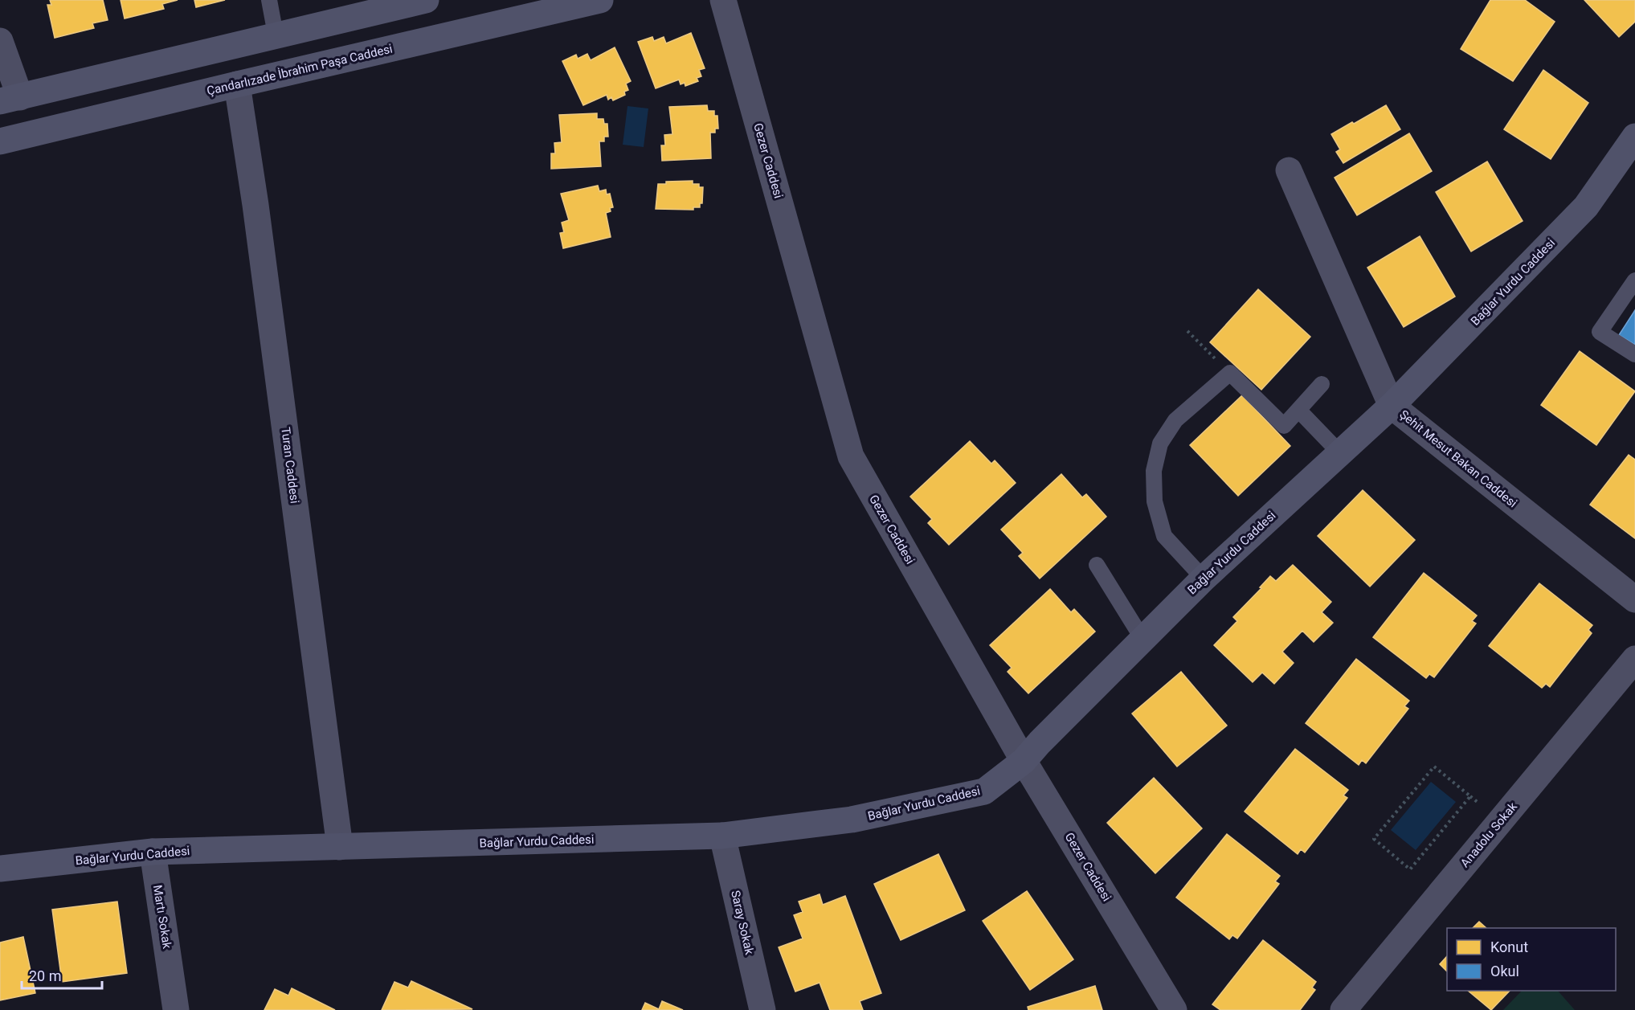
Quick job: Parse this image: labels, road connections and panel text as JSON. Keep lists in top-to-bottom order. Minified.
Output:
{"streets":{"street":["Çandarlızade İbrahim Paşa Caddesi","Gezer Caddesi","Bağlar Yurdu Caddesi","Şehit Mesut Bakan Caddesi","Turan Caddesi","Anadolu Sokak","Martı Sokak","Saray Sokak"]},"crossings":[["Çandarlızade İbrahim Paşa Caddesi","Turan Caddesi"],["Gezer Caddesi","Bağlar Yurdu Caddesi"],["Bağlar Yurdu Caddesi","Şehit Mesut Bakan Caddesi"],["Bağlar Yurdu Caddesi","Turan Caddesi"],["Bağlar Yurdu Caddesi","Martı Sokak"],["Bağlar Yurdu Caddesi","Saray Sokak"]],"legend":["Konut","Okul"],"scale_bar":"20 m"}
